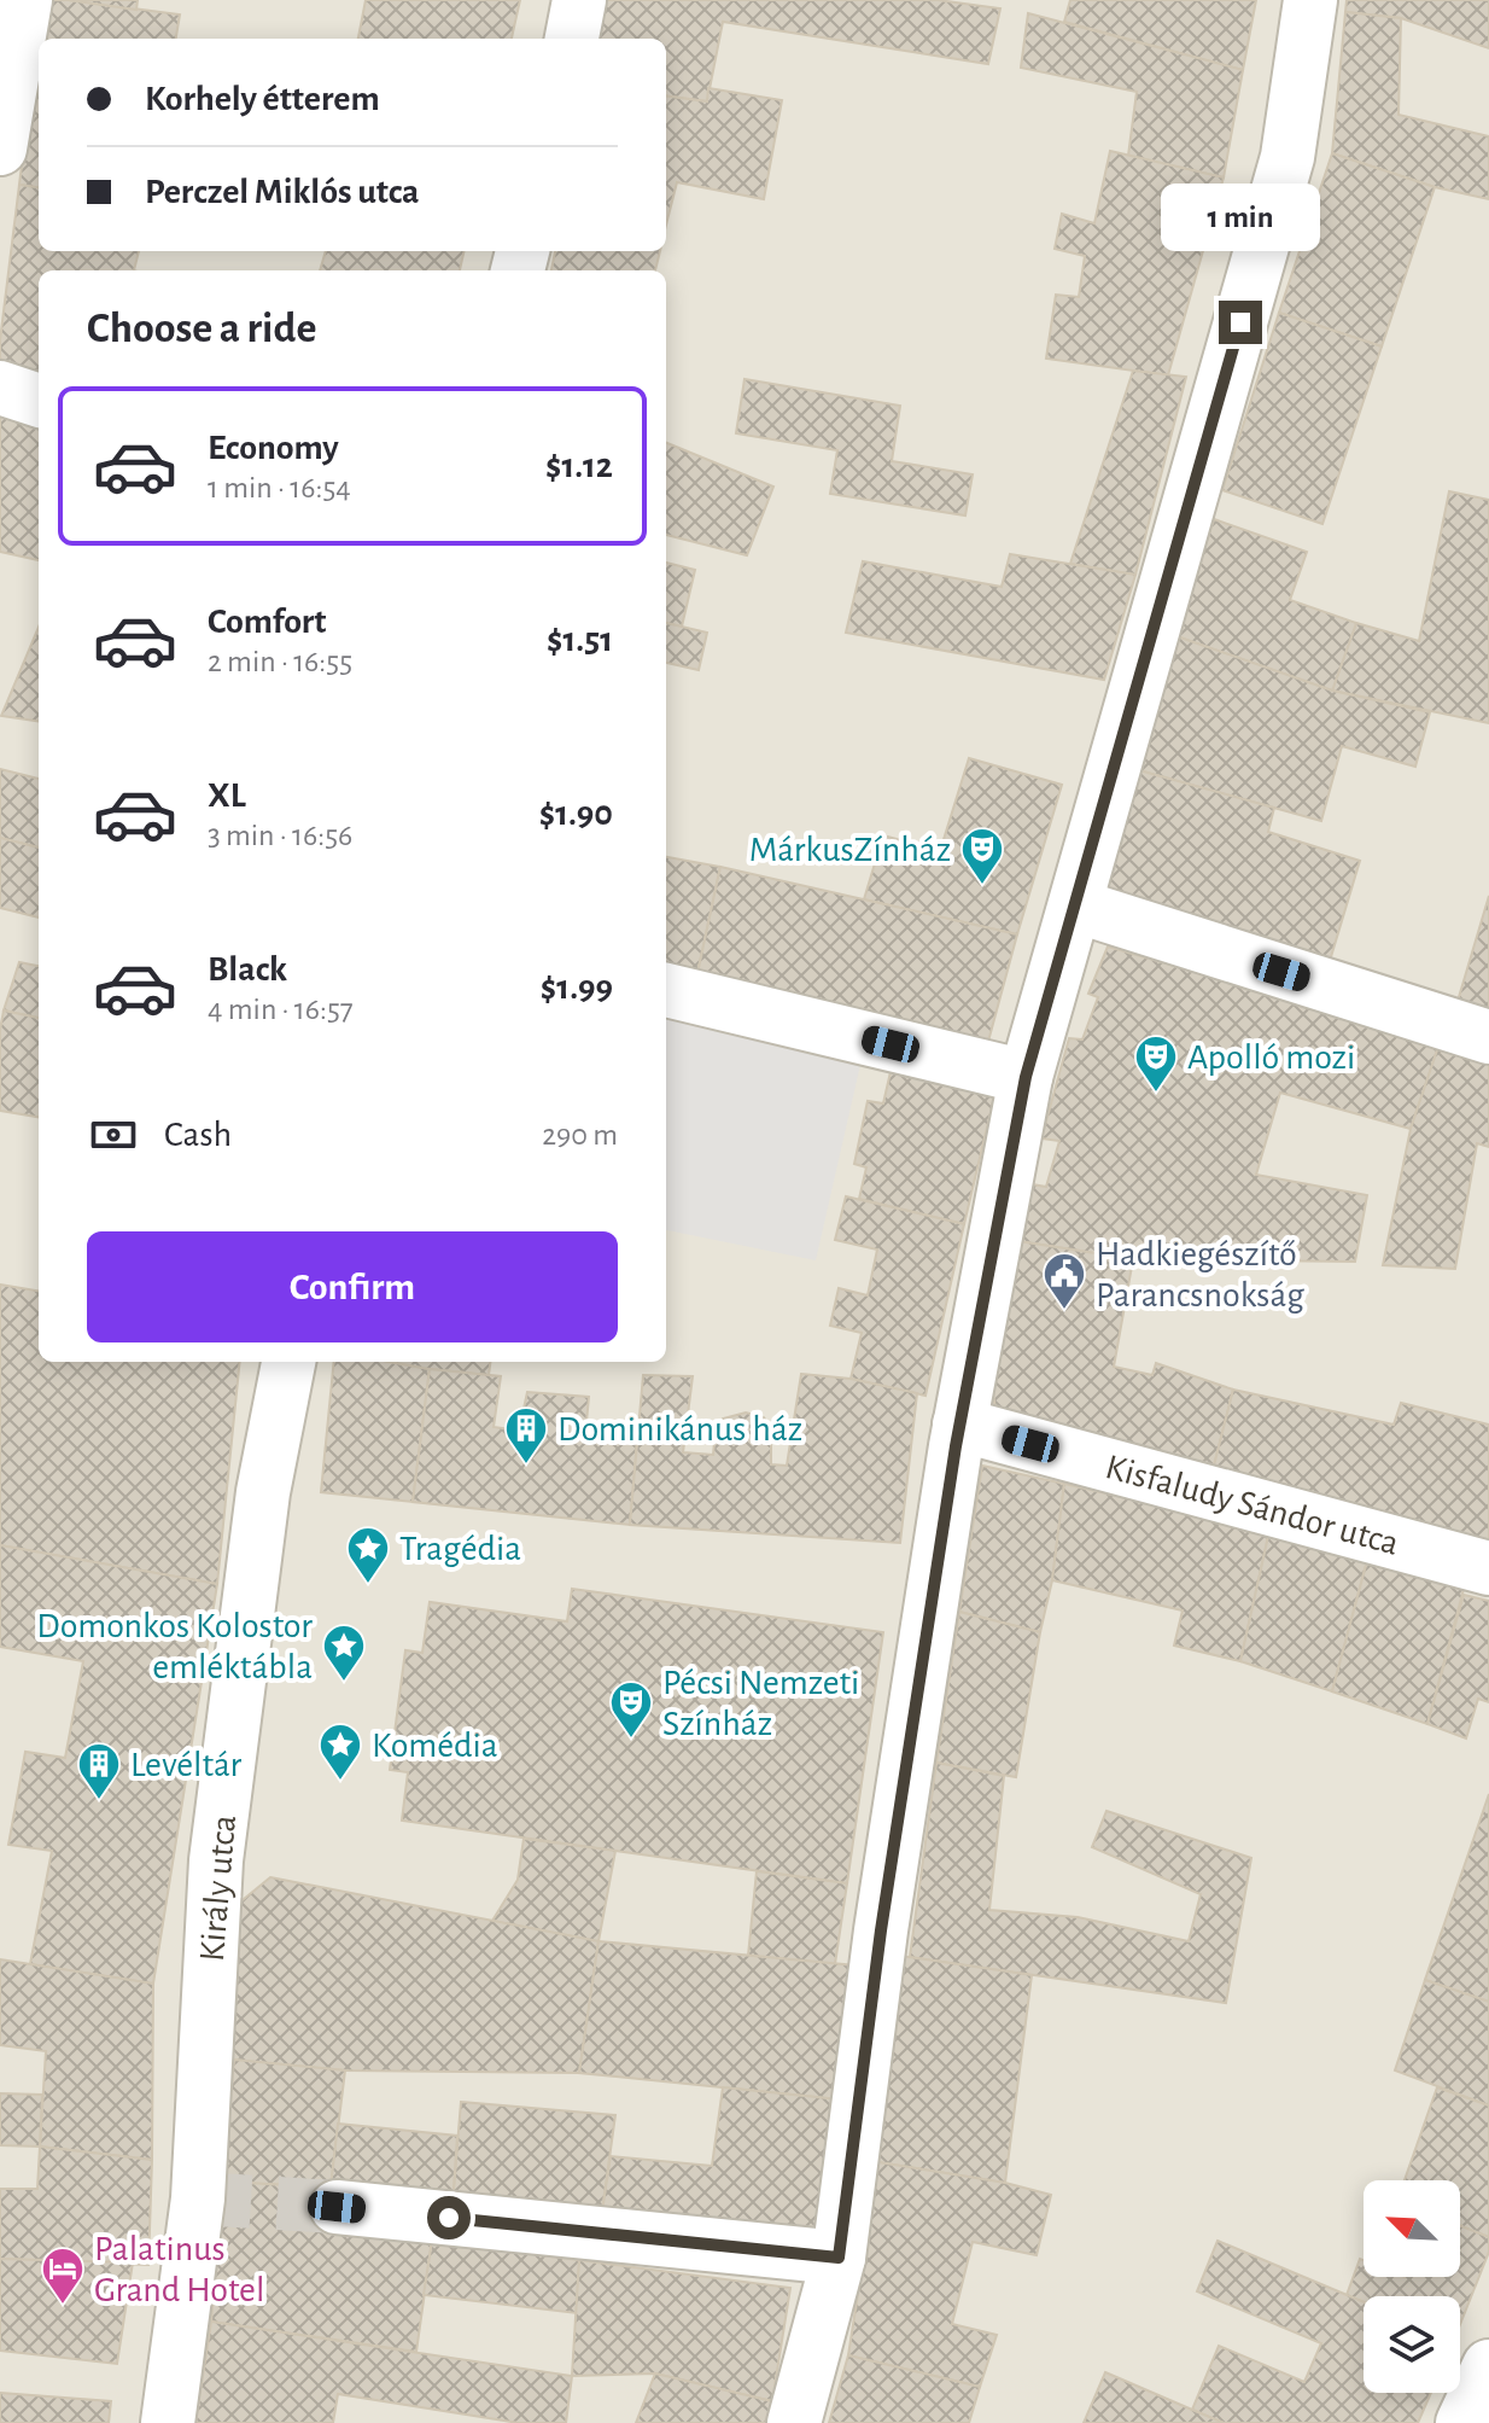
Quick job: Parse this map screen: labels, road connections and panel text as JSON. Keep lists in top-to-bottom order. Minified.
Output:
{"streets":{"street":["Kisfaludy Sándor utca","Király utca"]},"places":{"theatre":["MárkusZínház","Apolló mozi","Pécsi Nemzeti Színház"],"public building":["Hadkiegészítő Parancsnokság"],"building":["Dominikánus ház","Levéltár"],"place":["Tragédia","Domonkos Kolostor emléktábla","Komédia"],"hotel":["Palatinus Grand Hotel"]},"north":"top left","page":{"banner":["Korhely étterem","Perczel Miklós utca"],"bubble":"1 min","heading":"Choose a ride","list":[{"name":"Economy","note":"1 min · 16:54","value":"$1.12"},{"name":"Comfort","note":"2 min · 16:55","value":"$1.51"},{"name":"XL","note":"3 min · 16:56","value":"$1.90"},{"name":"Black","note":"4 min · 16:57","value":"$1.99"}],"pay":["Cash","290 m"],"buttons":"Confirm"}}
